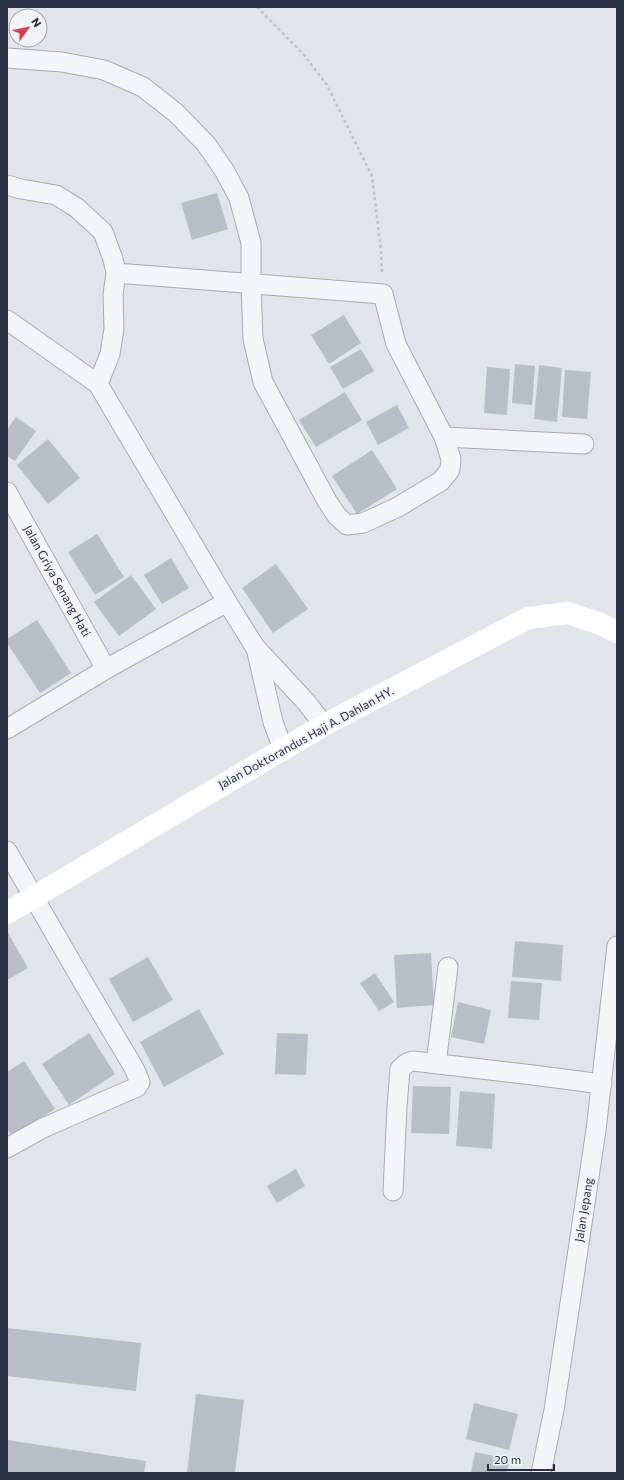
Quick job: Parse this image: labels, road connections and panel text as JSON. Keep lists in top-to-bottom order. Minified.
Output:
{"streets":{"street":["Jalan Griya Senang Hati","Jalan Doktorandus Haji A. Dahlan HY.","Jalan Jepang"]},"scale_bar":"20 m","north":"top right"}
